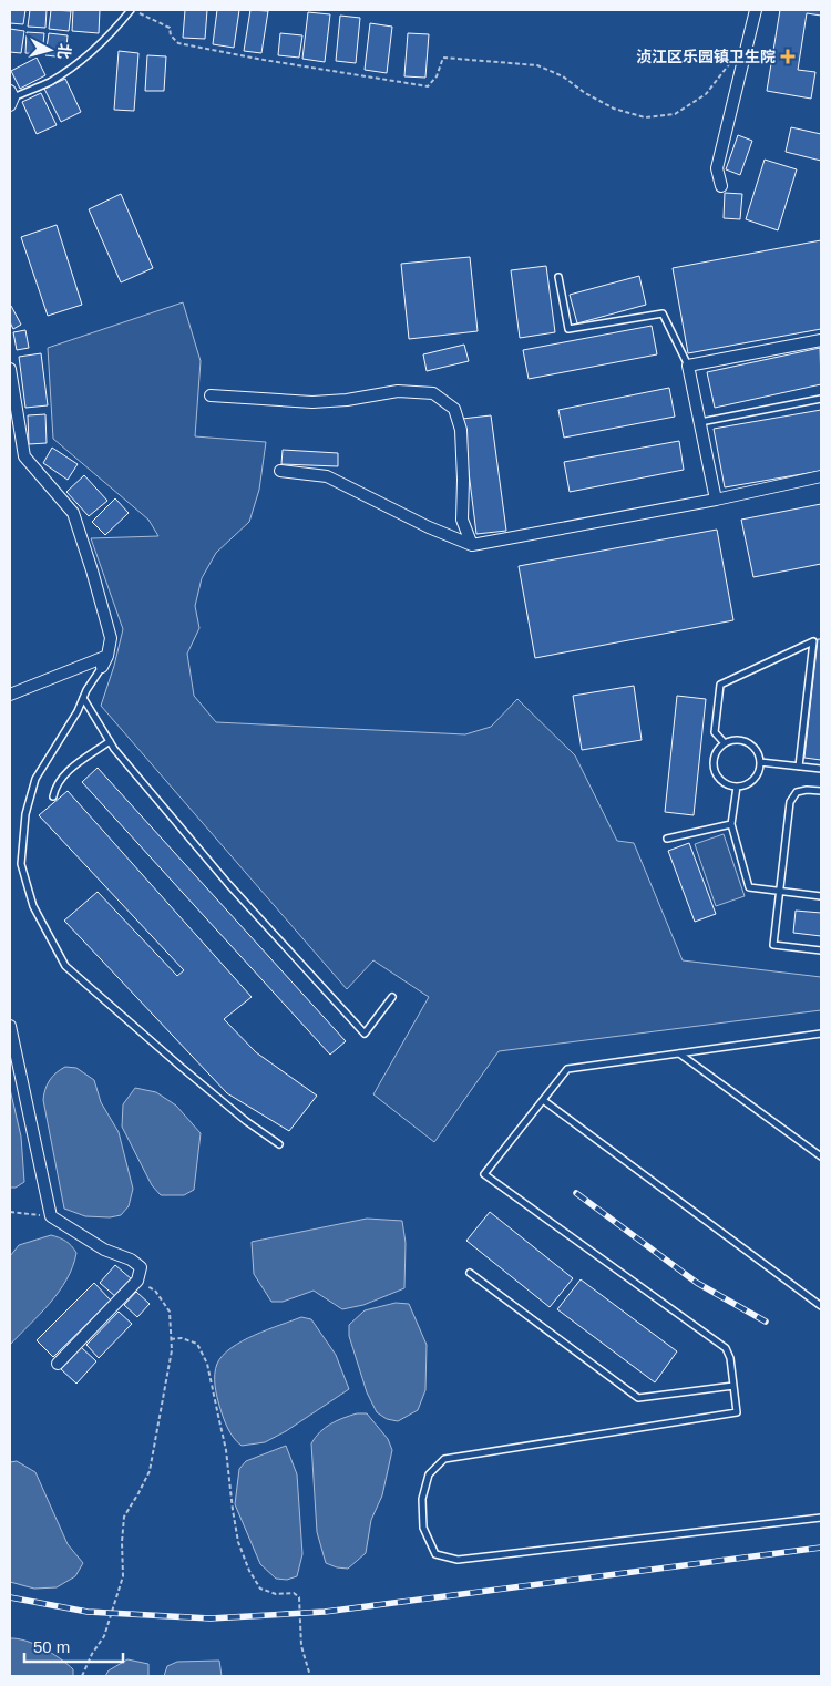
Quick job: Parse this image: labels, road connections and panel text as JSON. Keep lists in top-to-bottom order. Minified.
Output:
{"places":{"health":["浈江区乐园镇卫生院"]},"scale_bar":"50 m","north":"right"}
